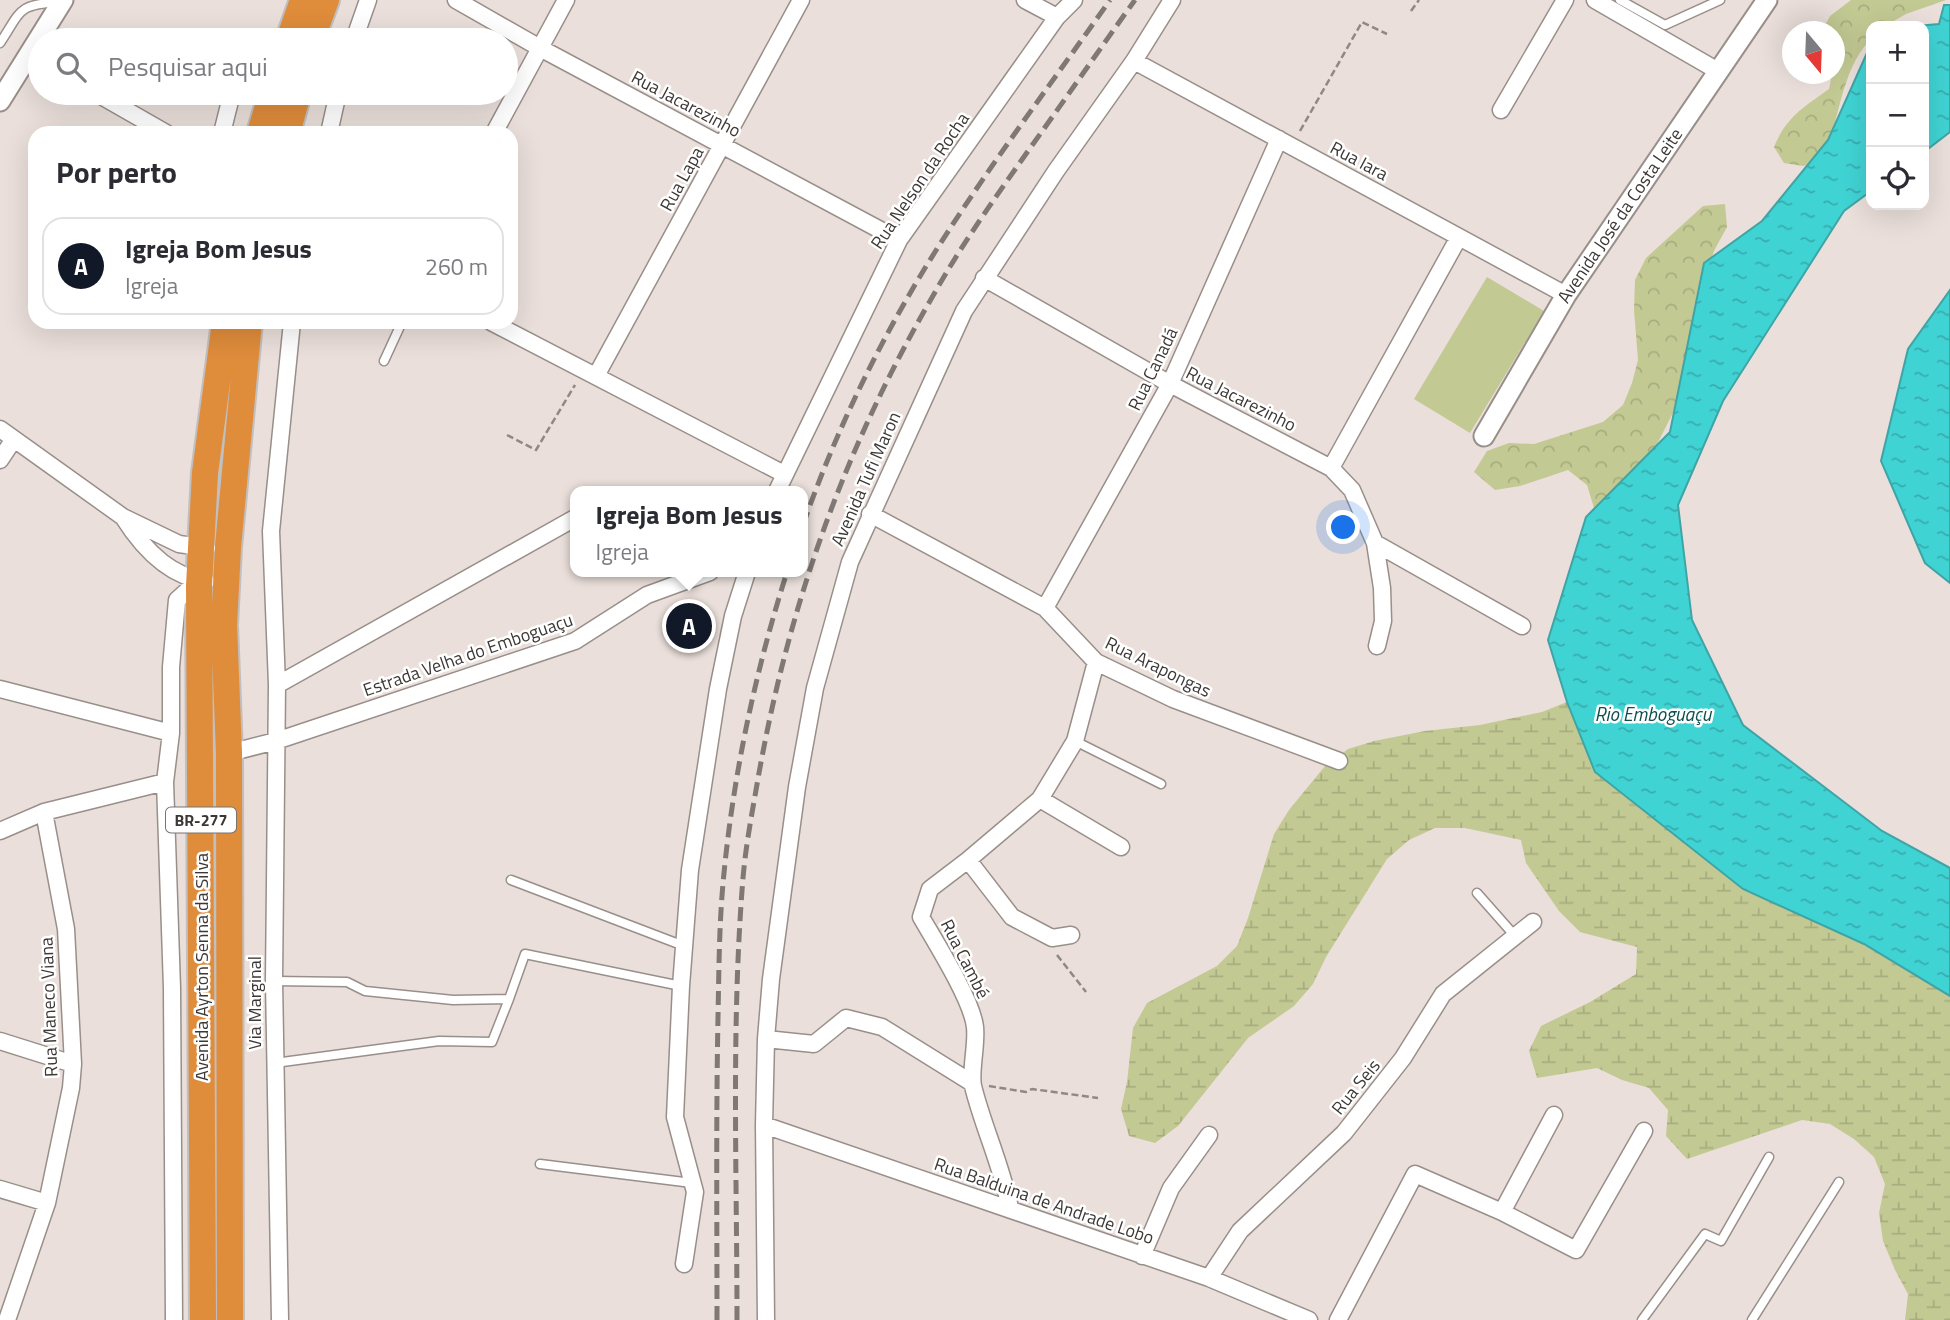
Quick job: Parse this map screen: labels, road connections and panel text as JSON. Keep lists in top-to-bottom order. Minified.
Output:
{"streets":{"highway":["BR-277","Avenida Ayrton Senna da Silva"],"street":["Rua Jacarezinho","Rua Iara","Rua Lapa","Rua Nelson da Rocha","Avenida José da Costa Leite","Rua Canadá","Avenida Tufi Maron","Estrada Velha do Emboguaçu","Rua Arapongas","Rua Cambé","Via Marginal","Rua Maneco Viana","Rua Seis","Rua Balduina de Andrade Lobo"]},"crossings":[["Rua Jacarezinho","Rua Lapa"],["Rua Jacarezinho","Rua Nelson da Rocha"],["Rua Jacarezinho","Rua Canadá"],["Rua Jacarezinho","Avenida Tufi Maron"],["Rua Iara","Avenida José da Costa Leite"],["Rua Iara","Rua Canadá"],["Rua Iara","Avenida Tufi Maron"],["Rua Canadá","Rua Arapongas"],["Avenida Tufi Maron","Rua Arapongas"],["Avenida Tufi Maron","Rua Balduina de Andrade Lobo"],["Estrada Velha do Emboguaçu","Avenida Ayrton Senna da Silva"],["Estrada Velha do Emboguaçu","Via Marginal"],["Rua Arapongas","Rua Cambé"],["Rua Cambé","Rua Balduina de Andrade Lobo"],["Rua Seis","Rua Balduina de Andrade Lobo"]],"water":["Rio Emboguaçu"],"north":"bottom","page":{"map_buttons":["+","−"],"search":"Pesquisar aqui","heading":"Por perto","list":[{"mark":"A","name":"Igreja Bom Jesus","note":"Igreja","value":"260 m"}],"popup":["Igreja Bom Jesus","Igreja"],"pins":"A"}}
